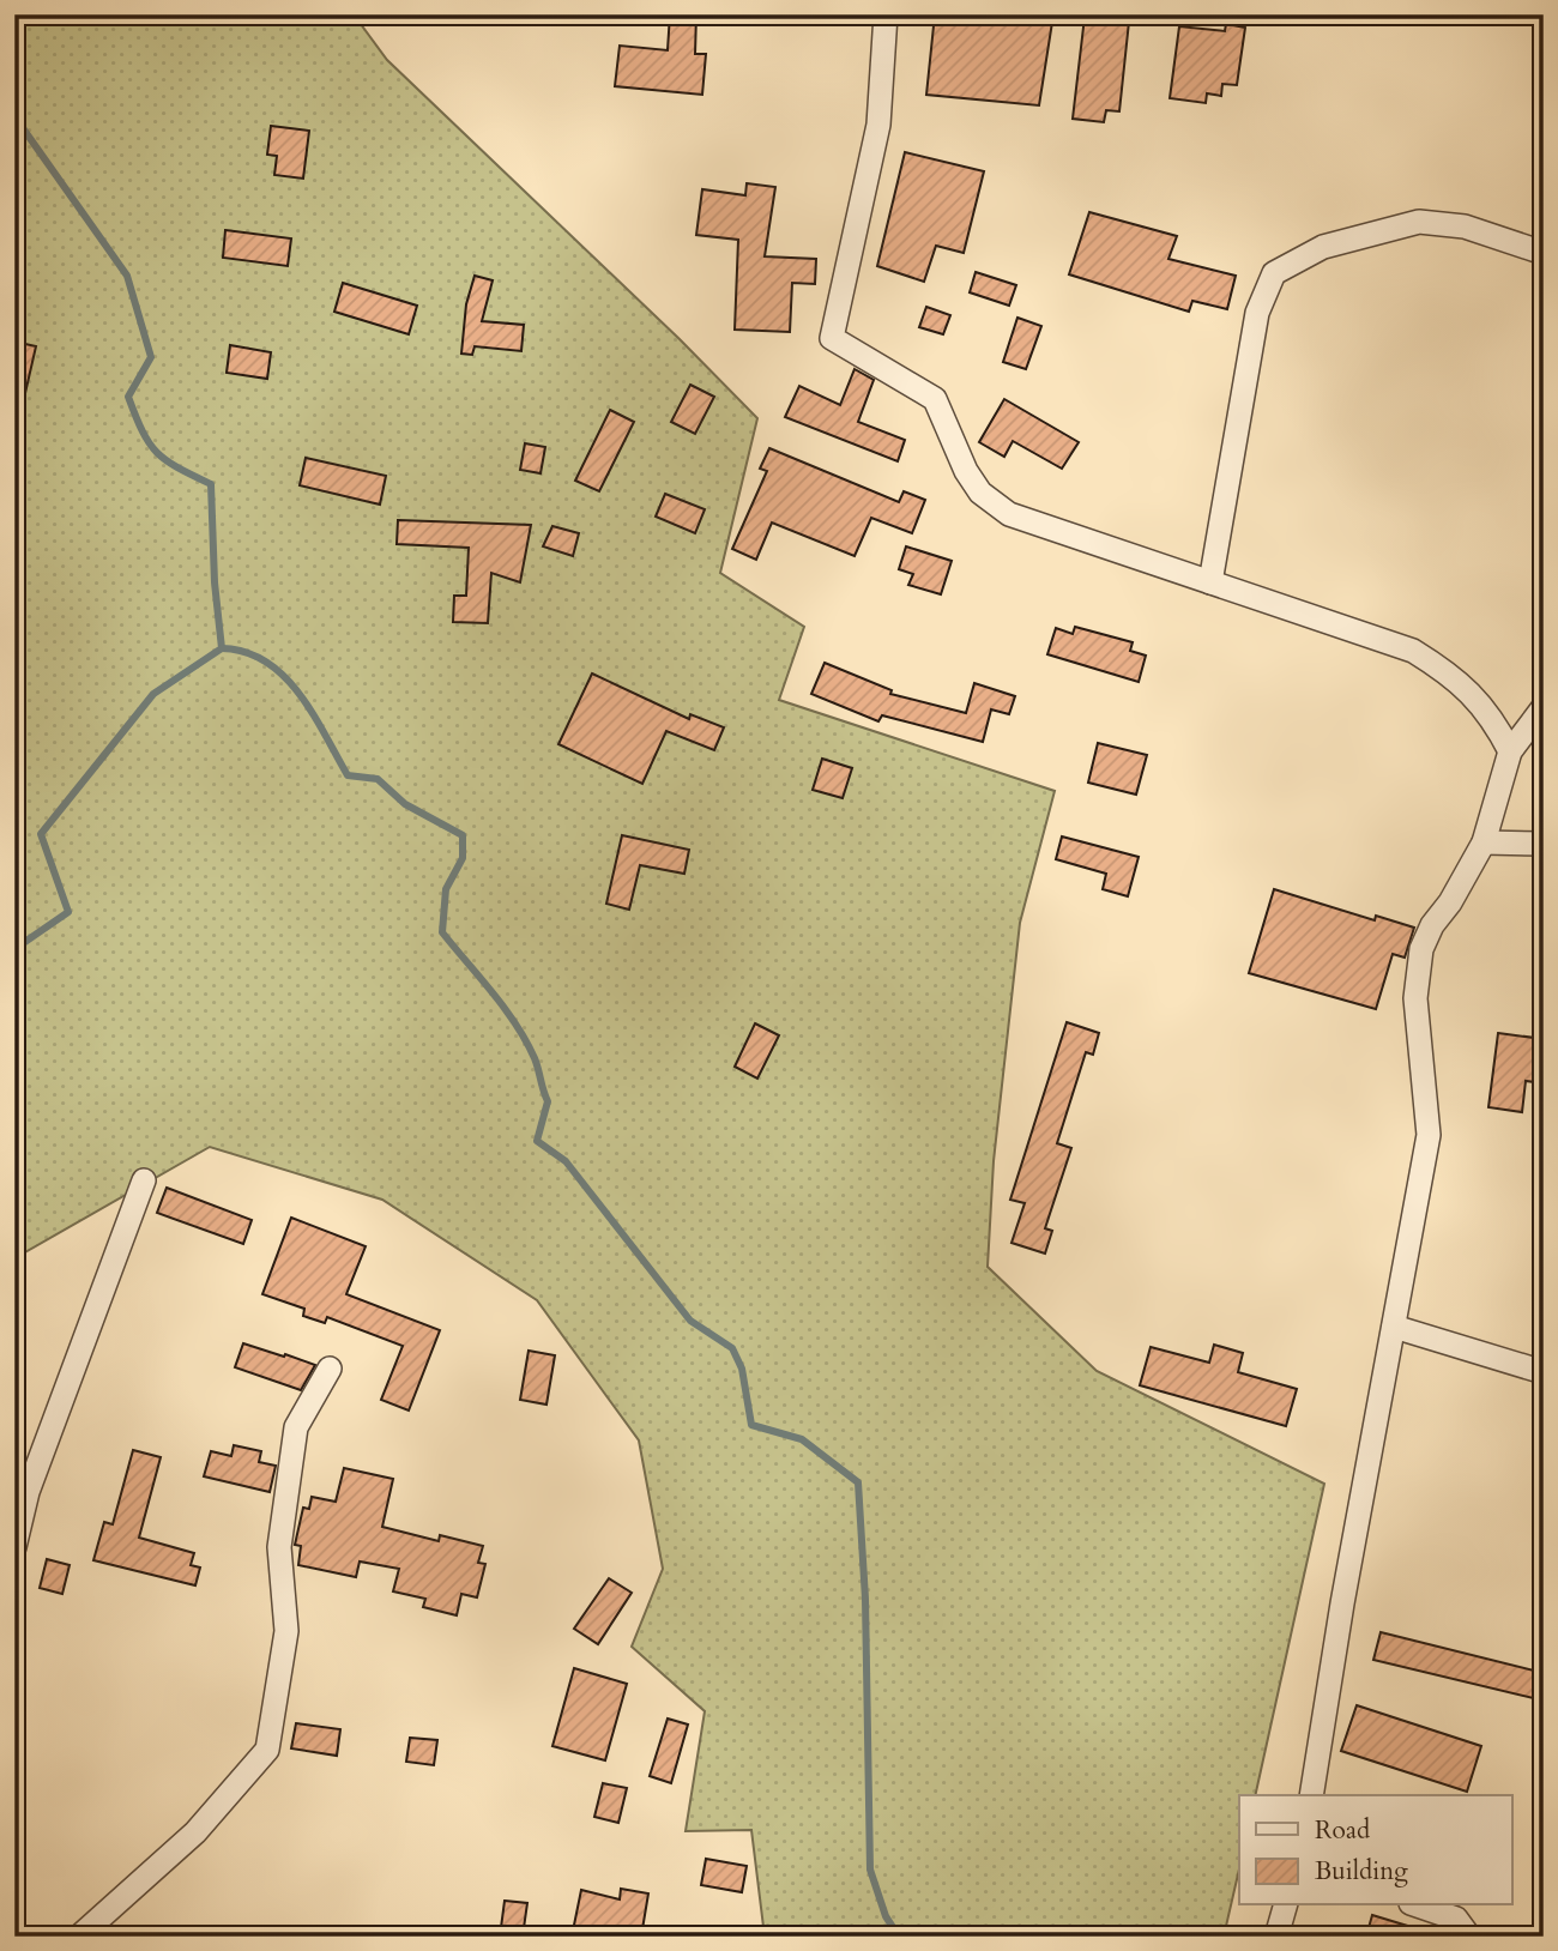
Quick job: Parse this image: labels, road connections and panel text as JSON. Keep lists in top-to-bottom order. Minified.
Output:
{"legend":["Road","Building"]}
